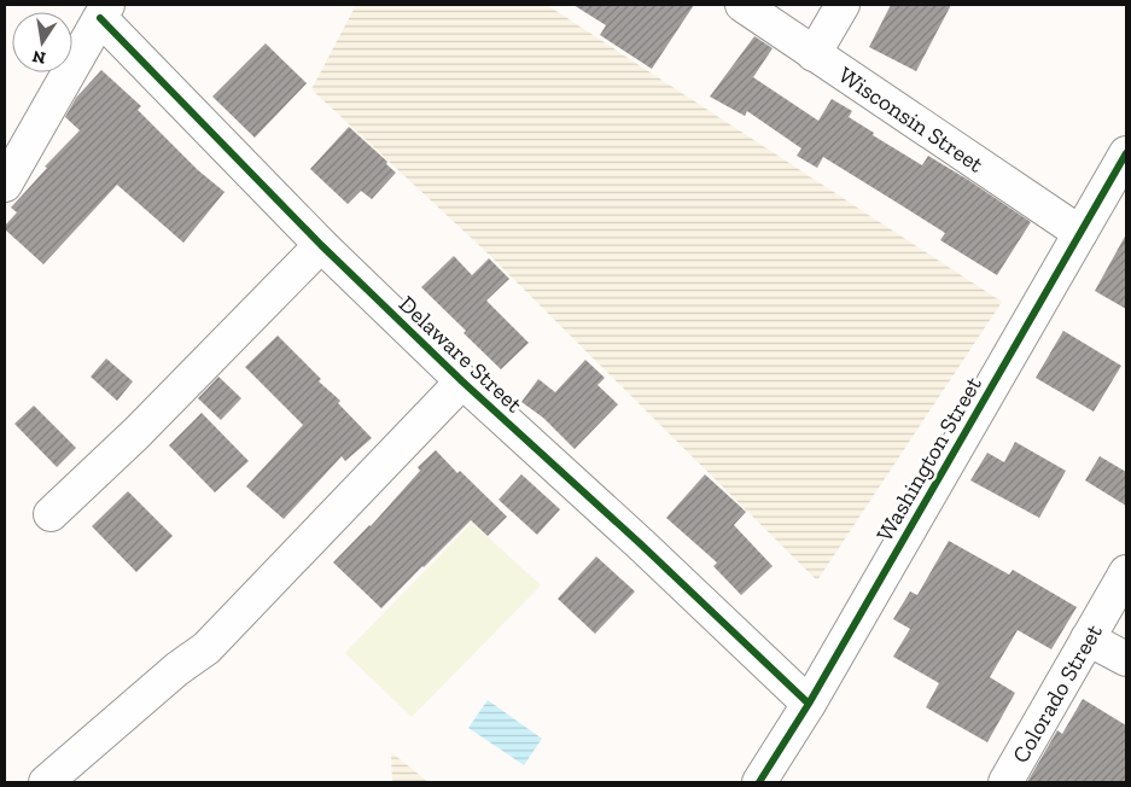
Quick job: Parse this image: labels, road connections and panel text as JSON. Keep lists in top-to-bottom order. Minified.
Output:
{"streets":{"street":["Wisconsin Street","Delaware Street","Washington Street","Colorado Street"]},"crossings":[["Wisconsin Street","Washington Street"],["Delaware Street","Washington Street"]],"north":"bottom"}
